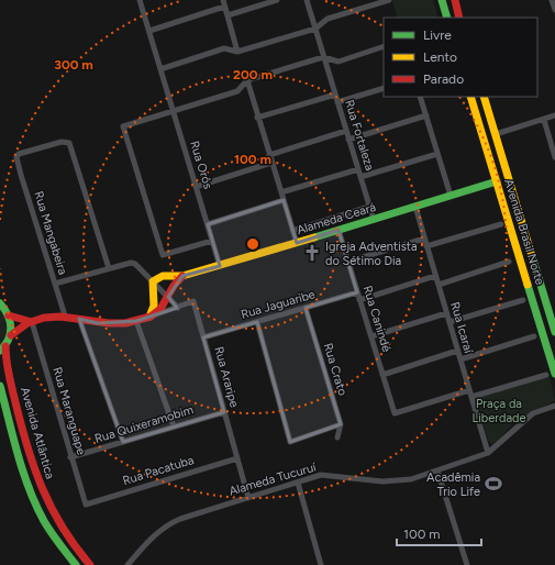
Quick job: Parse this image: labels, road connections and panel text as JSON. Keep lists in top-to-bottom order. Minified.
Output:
{"streets":{"main road":["Alameda Ceará","Avenida Brasil Norte","Avenida Atlântica"],"street":["Rua Fortaleza","Rua Orós","Rua Mangabeira","Rua Jaguaribe","Rua Canindé","Rua Icaraí","Rua Crato","Rua Araripe","Rua Maranguape","Rua Quixeramobim","Rua Pacatuba","Alameda Tucuruí"]},"crossings":[["Rua Fortaleza","Alameda Ceará"],["Rua Orós","Alameda Ceará"],["Alameda Ceará","Avenida Brasil Norte"],["Alameda Ceará","Rua Canindé"],["Alameda Ceará","Rua Icaraí"],["Rua Jaguaribe","Rua Canindé"],["Rua Jaguaribe","Rua Crato"],["Rua Jaguaribe","Rua Araripe"],["Rua Canindé","Rua Icaraí"],["Rua Icaraí","Alameda Tucuruí"],["Rua Araripe","Rua Quixeramobim"],["Rua Araripe","Rua Pacatuba"],["Rua Araripe","Alameda Tucuruí"],["Rua Maranguape","Rua Quixeramobim"],["Rua Maranguape","Rua Pacatuba"]],"parks":["Praça da Liberdade"],"places":{"church":["Igreja Adventista do Sétimo Dia"],"sports":["Acadêmia Trio Life"]},"legend":["Livre","Lento","Parado"],"scale_bar":"100 m","rings":["300 m","200 m","100 m"]}
